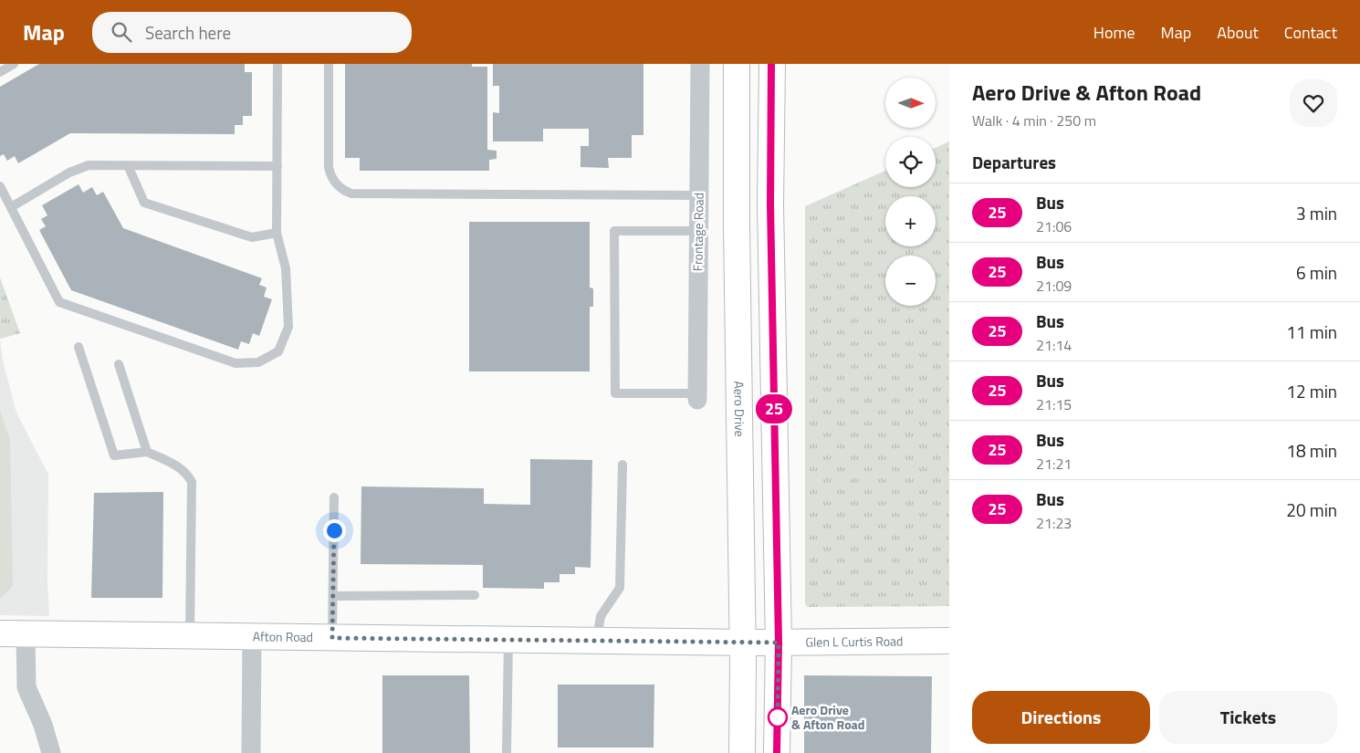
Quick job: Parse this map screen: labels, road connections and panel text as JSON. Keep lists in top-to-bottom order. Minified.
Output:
{"streets":{"main road":["Aero Drive","Afton Road","Glen L Curtis Road"],"street":["Frontage Road"]},"crossings":[["Aero Drive","Afton Road"],["Aero Drive","Glen L Curtis Road"],["Afton Road","Glen L Curtis Road"]],"places":["Aero Drive & Afton Road"],"lines":["bus line 25"],"north":"right","page":{"header":"Map","search":"Search here","nav":["Home","Map","About","Contact"],"on_map":"25","heading":[["Aero Drive & Afton Road","Walk · 4 min · 250 m"],"Departures"],"map_buttons":["+","−"],"list":[{"mark":"25","name":"Bus","note":"21:06","value":"3 min"},{"mark":"25","name":"Bus","note":"21:09","value":"6 min"},{"mark":"25","name":"Bus","note":"21:14","value":"11 min"},{"mark":"25","name":"Bus","note":"21:15","value":"12 min"},{"mark":"25","name":"Bus","note":"21:21","value":"18 min"},{"mark":"25","name":"Bus","note":"21:23","value":"20 min"}],"buttons":["Directions","Tickets"]}}
